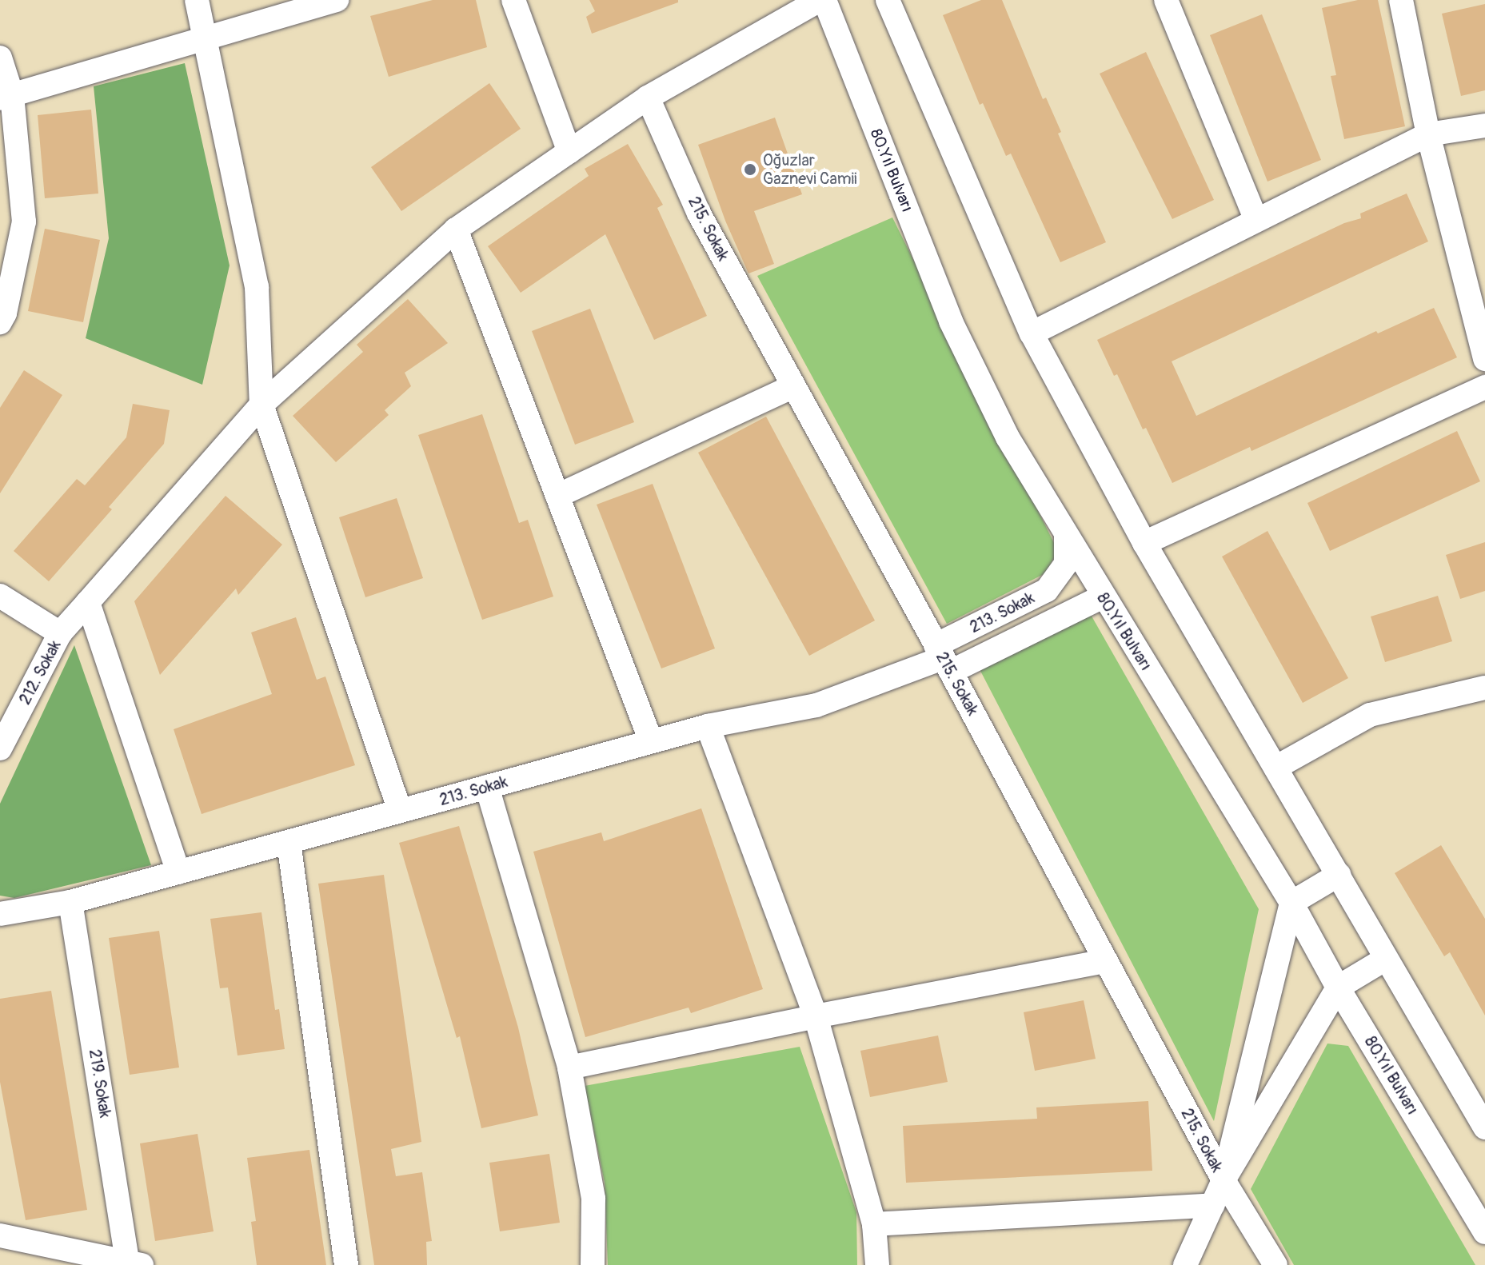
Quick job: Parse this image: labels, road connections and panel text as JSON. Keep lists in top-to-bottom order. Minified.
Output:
{"streets":{"street":["80.Yıl Bulvarı","215. Sokak","213. Sokak","212. Sokak","219. Sokak"]},"crossings":[["80.Yıl Bulvarı","213. Sokak"],["215. Sokak","213. Sokak"],["215. Sokak","212. Sokak"],["213. Sokak","219. Sokak"]],"places":["Oğuzlar Gaznevi Camii"]}
